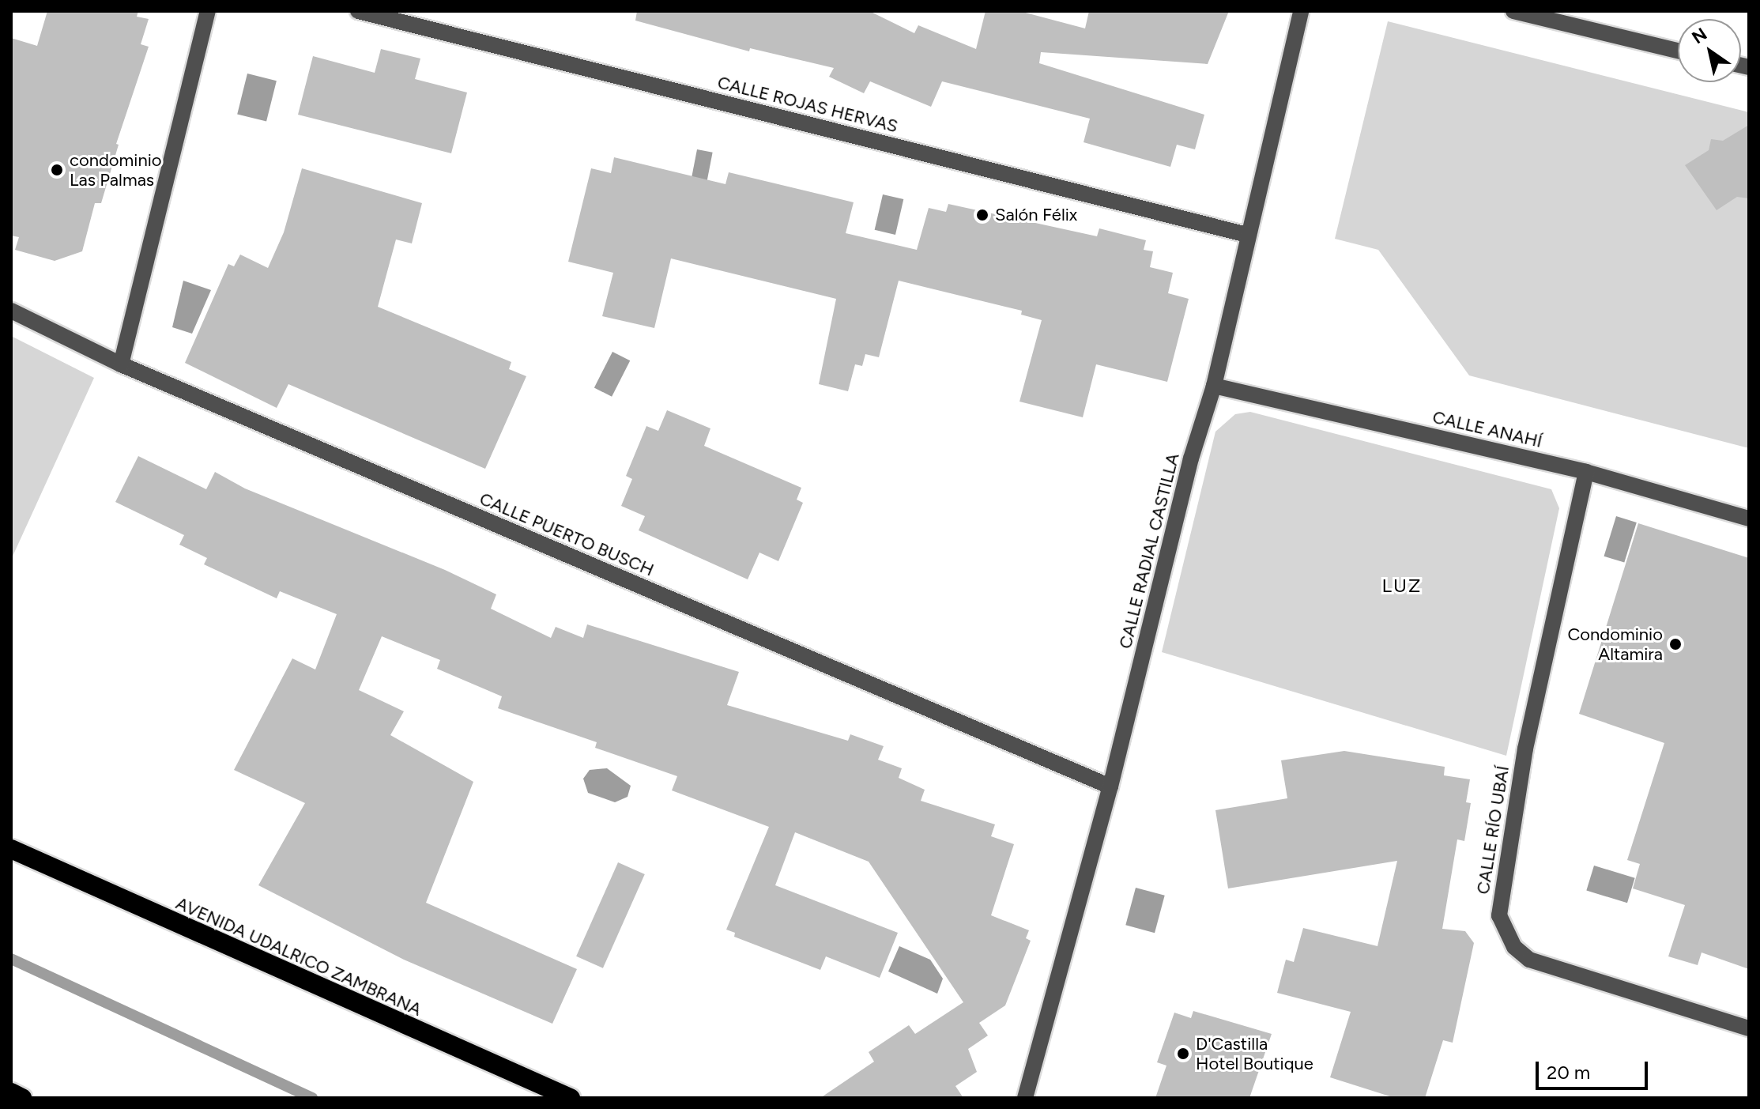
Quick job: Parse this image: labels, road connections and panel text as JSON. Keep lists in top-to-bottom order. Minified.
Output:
{"streets":{"highway":["AVENIDA UDALRICO ZAMBRANA"],"street":["CALLE ROJAS HERVAS","CALLE ANAHÍ","CALLE PUERTO BUSCH","CALLE RADIAL CASTILLA","CALLE RÍO UBAÍ"]},"crossings":[["CALLE ROJAS HERVAS","CALLE RADIAL CASTILLA"],["CALLE ANAHÍ","CALLE RADIAL CASTILLA"],["CALLE ANAHÍ","CALLE RÍO UBAÍ"],["CALLE PUERTO BUSCH","CALLE RADIAL CASTILLA"]],"districts":["LUZ"],"places":["condominio Las Palmas","Salón Félix","Condominio Altamira","D'Castilla Hotel Boutique"],"scale_bar":"20 m","north":"top left"}
